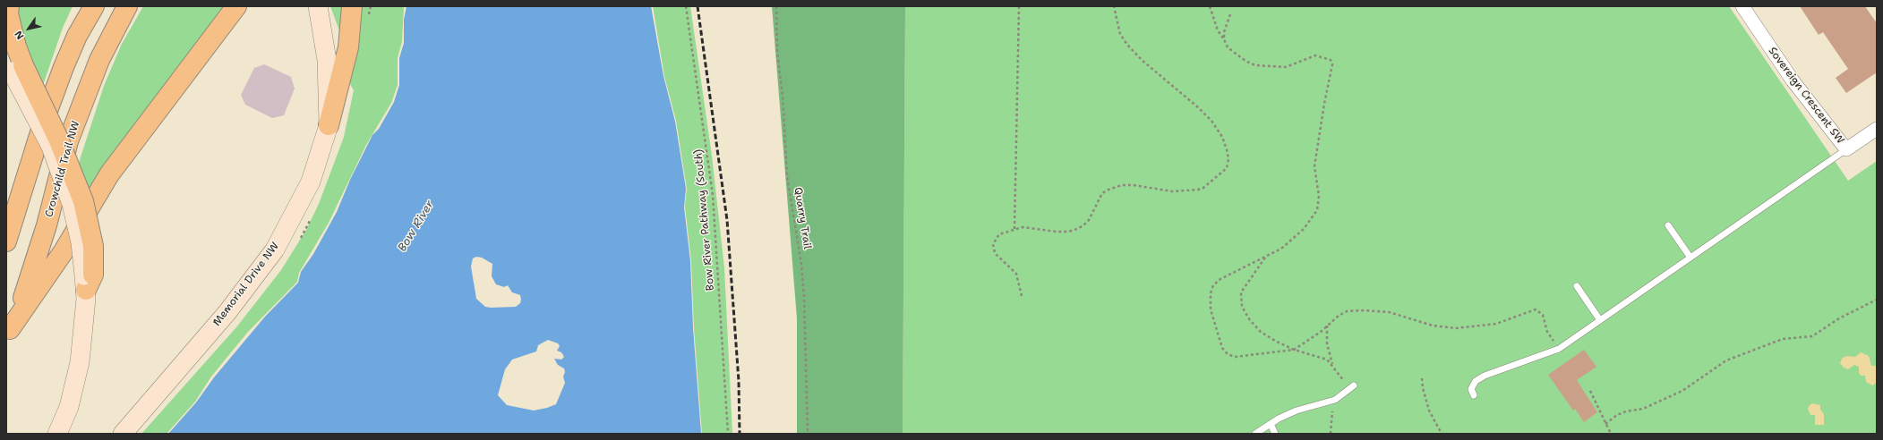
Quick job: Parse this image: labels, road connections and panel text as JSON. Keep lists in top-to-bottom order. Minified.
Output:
{"streets":{"highway":["Crowchild Trail NW"],"main road":["Memorial Drive NW"],"street":["Sovereign Crescent SW"],"path":["Quarry Trail","Bow River Pathway (South)"]},"water":["Bow River"],"north":"bottom left"}
